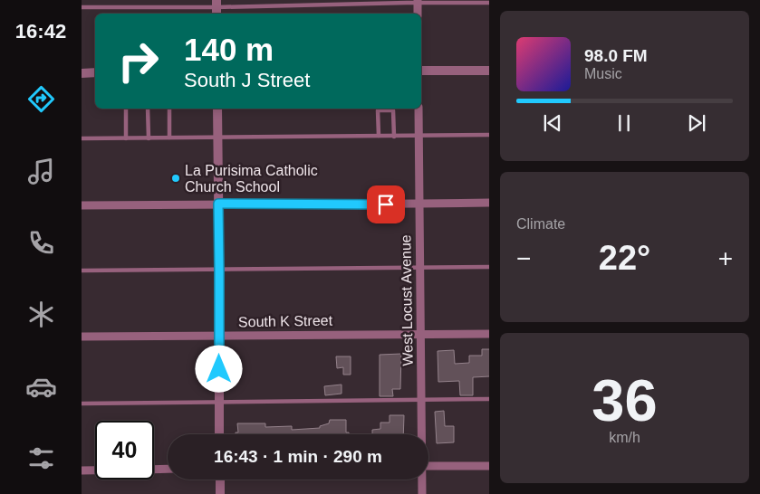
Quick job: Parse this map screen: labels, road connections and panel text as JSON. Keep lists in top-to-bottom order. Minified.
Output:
{"streets":{"street":["West Locust Avenue","South K Street"]},"crossings":[["West Locust Avenue","South K Street"]],"places":["La Purisima Catholic Church School"],"page":{"tabs":"16:42","turn":["140 m","South J Street"],"song":["98.0 FM","Music"],"tile":["Climate",["36","km/h"]],"heat":["−","22°","+"],"limit":"40","trip":"16:43 · 1 min · 290 m"}}
